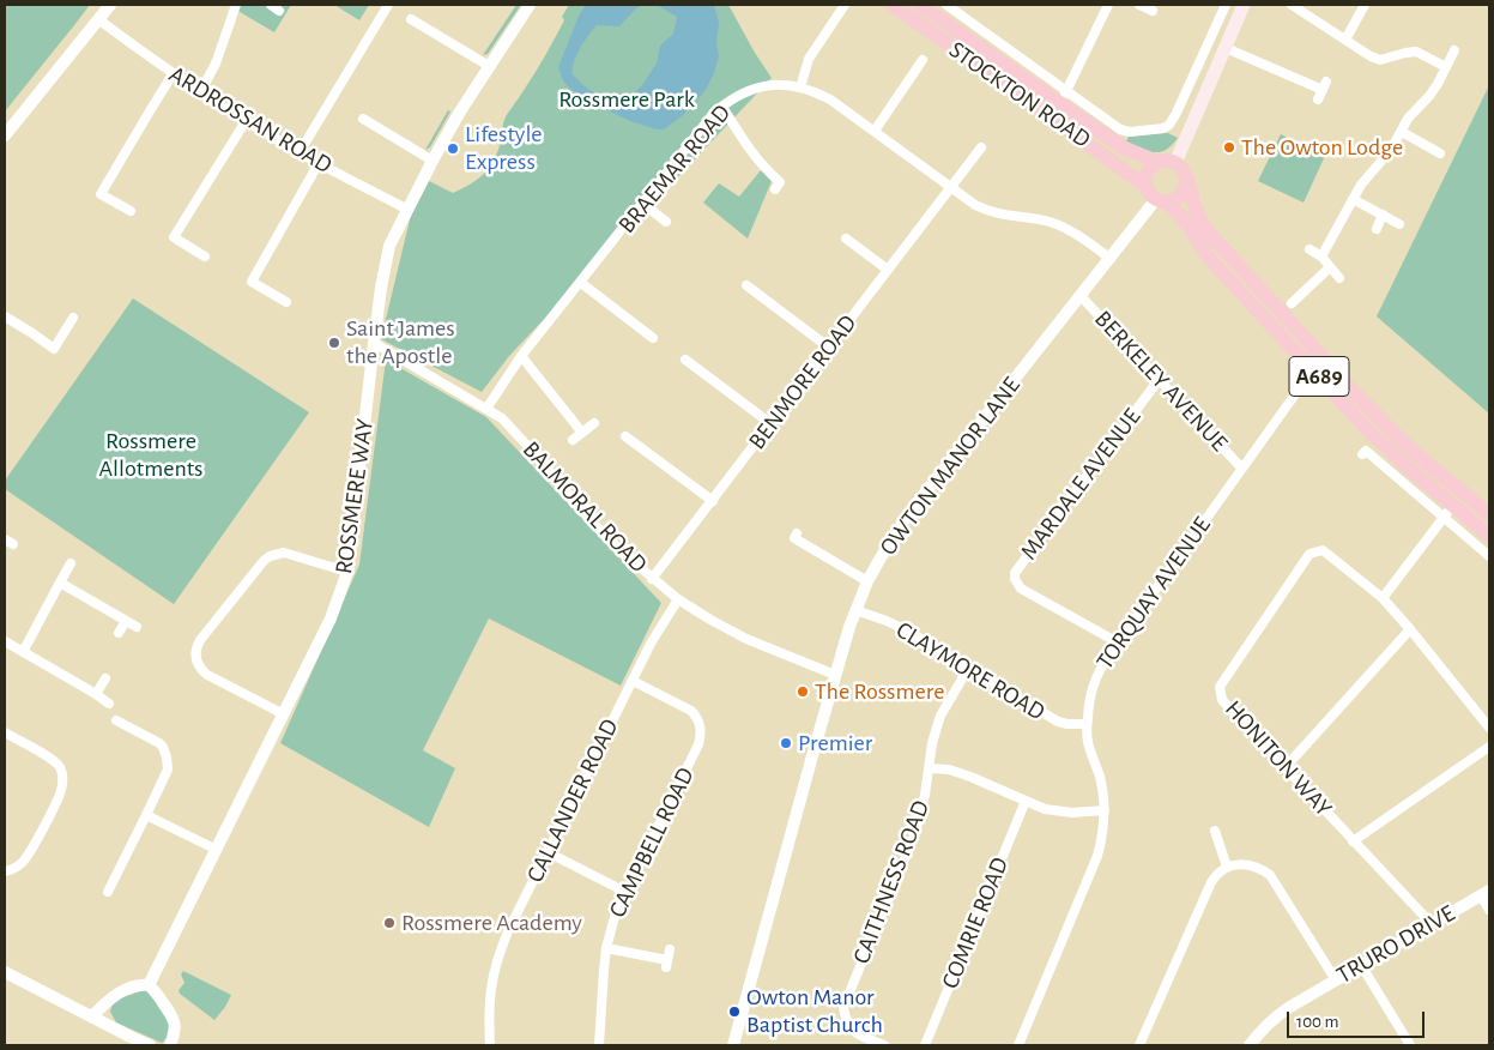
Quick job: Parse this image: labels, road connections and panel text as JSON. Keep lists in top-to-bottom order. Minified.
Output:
{"streets":{"highway":["STOCKTON ROAD","A689"],"street":["ARDROSSAN ROAD","BRAEMAR ROAD","BERKELEY AVENUE","BENMORE ROAD","OWTON MANOR LANE","MARDALE AVENUE","ROSSMERE WAY","BALMORAL ROAD","TORQUAY AVENUE","CLAYMORE ROAD","HONITON WAY","CALLANDER ROAD","CAMPBELL ROAD","CAITHNESS ROAD","COMRIE ROAD","TRURO DRIVE"]},"crossings":[["STOCKTON ROAD","A689"],["STOCKTON ROAD","OWTON MANOR LANE"],["ARDROSSAN ROAD","ROSSMERE WAY"],["BRAEMAR ROAD","BENMORE ROAD"],["BRAEMAR ROAD","OWTON MANOR LANE"],["BRAEMAR ROAD","BALMORAL ROAD"],["A689","OWTON MANOR LANE"],["A689","TORQUAY AVENUE"],["BERKELEY AVENUE","OWTON MANOR LANE"],["BERKELEY AVENUE","MARDALE AVENUE"],["BERKELEY AVENUE","TORQUAY AVENUE"],["BENMORE ROAD","BALMORAL ROAD"],["OWTON MANOR LANE","BALMORAL ROAD"],["OWTON MANOR LANE","CLAYMORE ROAD"],["MARDALE AVENUE","TORQUAY AVENUE"],["ROSSMERE WAY","BALMORAL ROAD"],["BALMORAL ROAD","CALLANDER ROAD"],["TORQUAY AVENUE","CLAYMORE ROAD"],["CLAYMORE ROAD","CAITHNESS ROAD"],["HONITON WAY","TRURO DRIVE"],["CALLANDER ROAD","CAMPBELL ROAD"]],"parks":["Rossmere Park","Rossmere Allotments"],"places":["The Owton Lodge","Lifestyle Express","Saint James the Apostle","The Rossmere","Premier","Rossmere Academy","Owton Manor Baptist Church"],"scale_bar":"100 m"}
